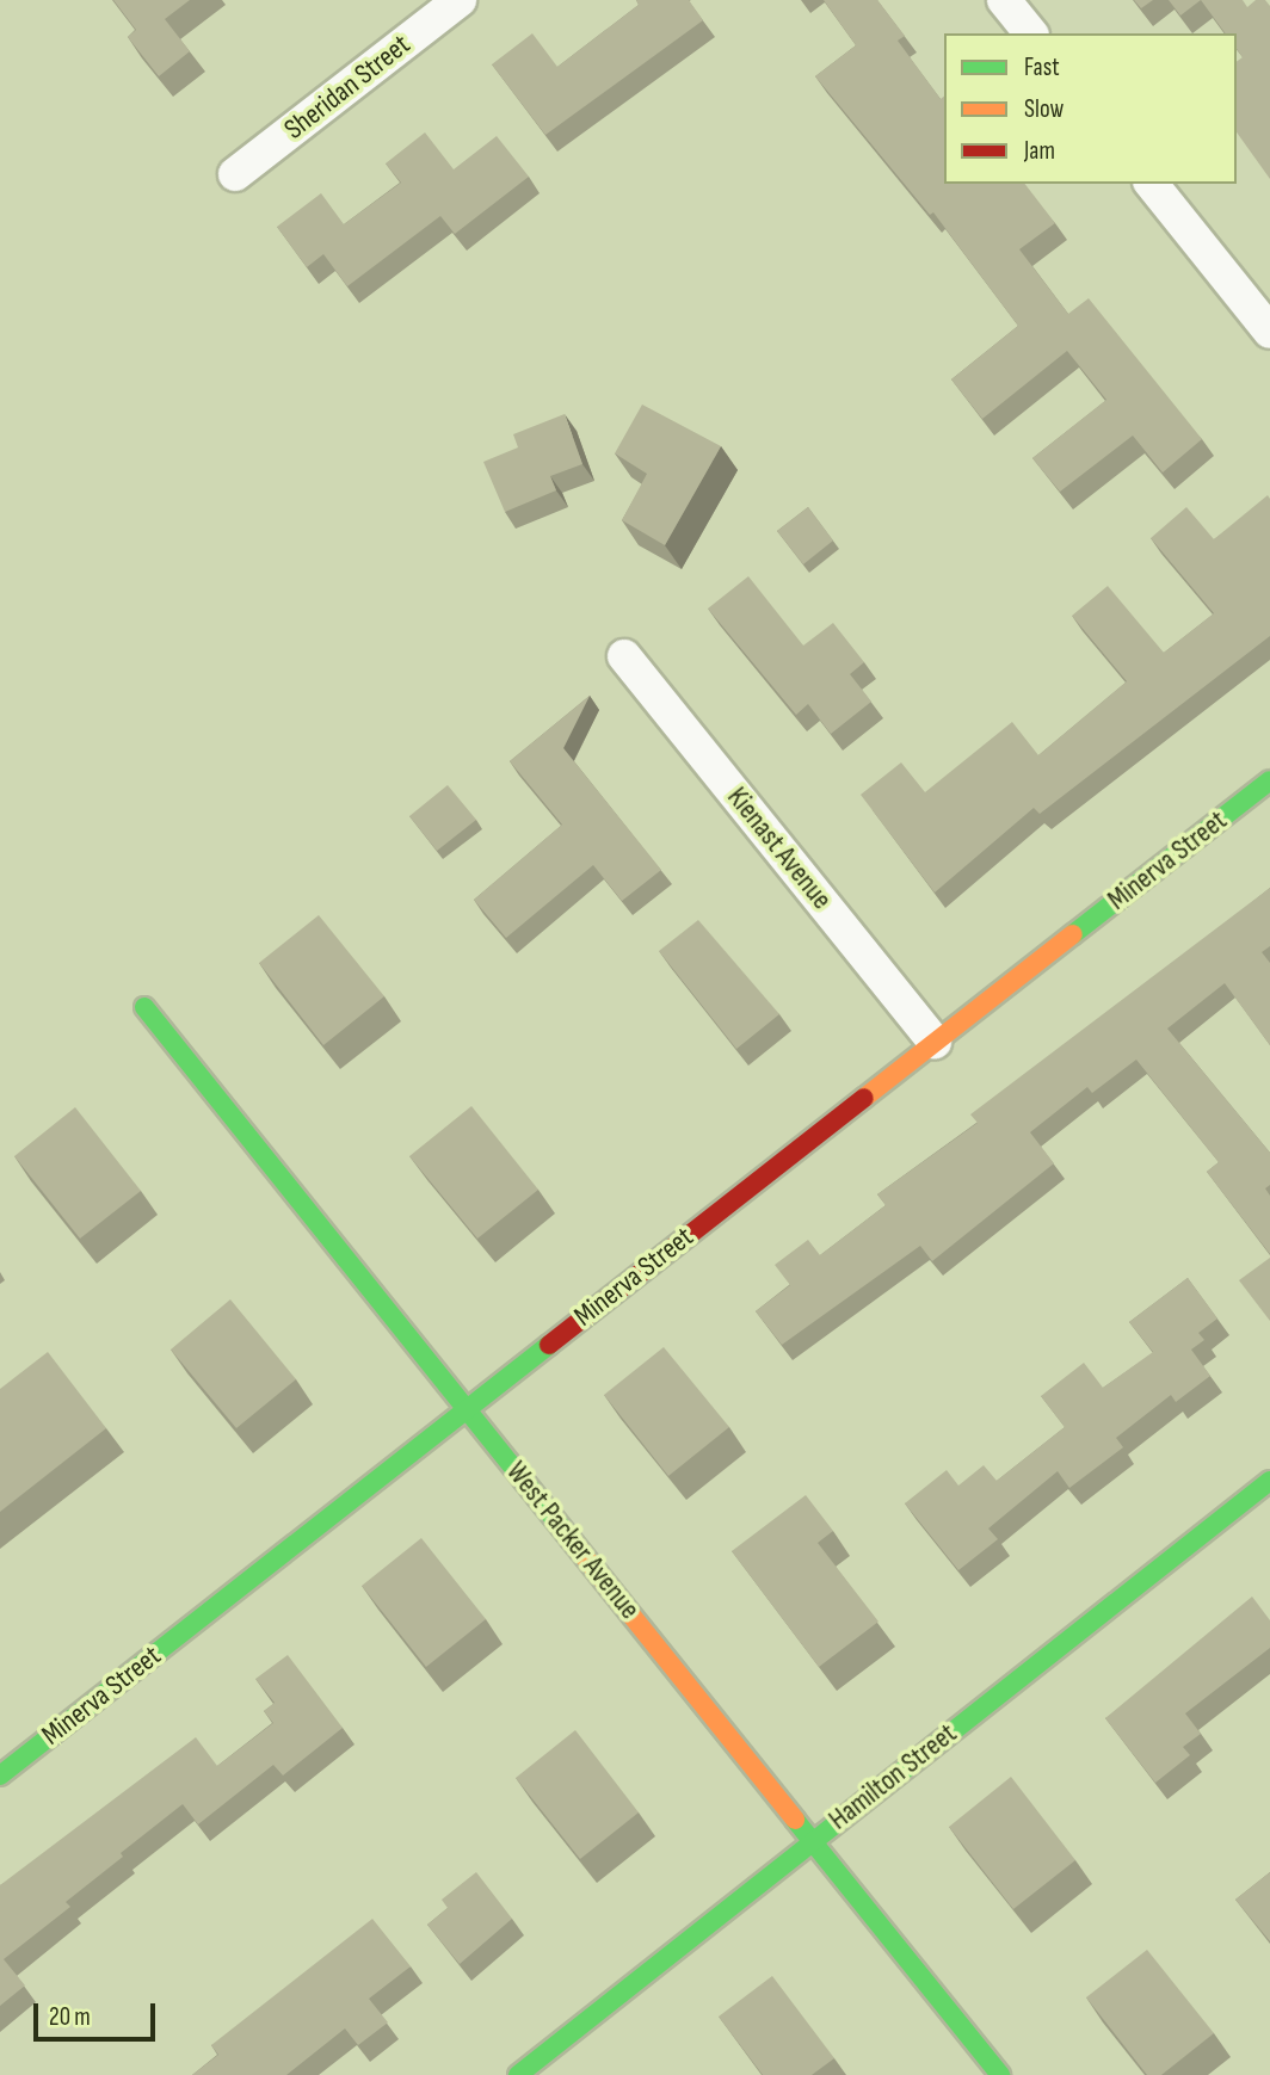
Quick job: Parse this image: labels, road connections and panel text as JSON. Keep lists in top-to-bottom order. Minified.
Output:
{"streets":{"street":["Sheridan Street","Kienast Avenue","Minerva Street","West Packer Avenue","Hamilton Street"]},"crossings":[["Kienast Avenue","Minerva Street"],["Minerva Street","West Packer Avenue"],["West Packer Avenue","Hamilton Street"]],"legend":["Fast","Slow","Jam"],"scale_bar":"20 m"}
